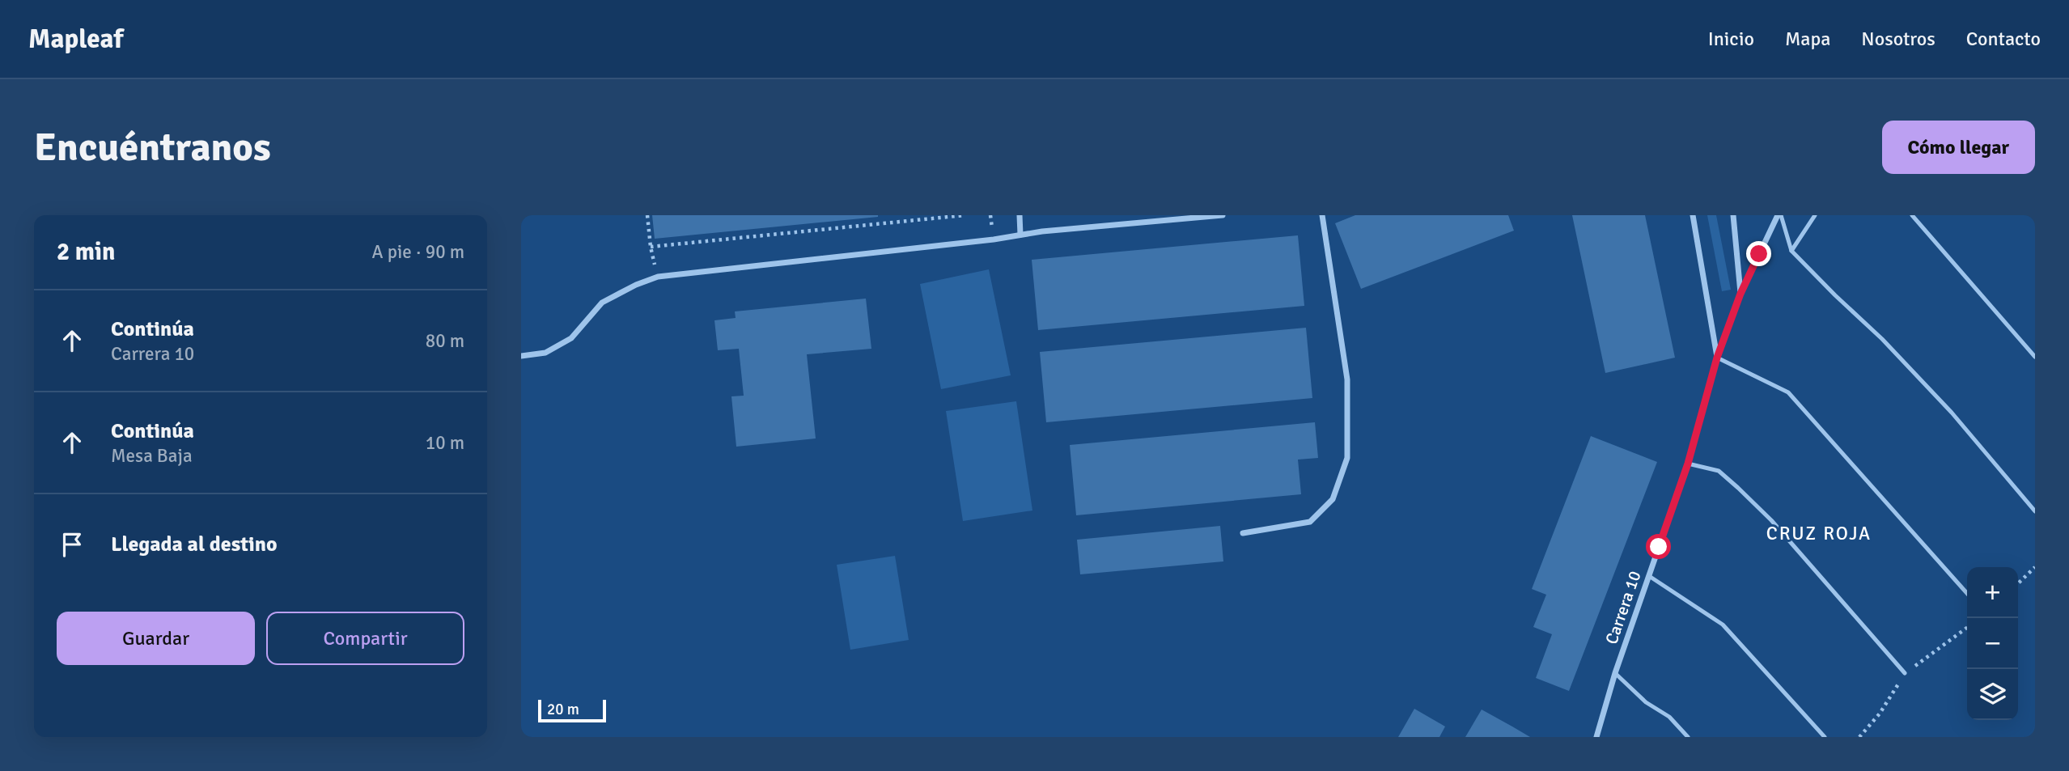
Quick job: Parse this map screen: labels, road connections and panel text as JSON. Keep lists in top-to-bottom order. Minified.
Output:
{"streets":{"street":["Carrera 10"]},"districts":["CRUZ ROJA"],"scale_bar":"20 m","page":{"header":"Mapleaf","nav":["Inicio","Mapa","Nosotros","Contacto"],"buttons":["Cómo llegar",["Guardar","Compartir"]],"title":"Encuéntranos","heading":["2 min","A pie · 90 m"],"list":[["Continúa","Carrera 10","80 m"],["Continúa","Mesa Baja","10 m"],"Llegada al destino"],"map_buttons":["+","−"],"scale":"20 m"}}
